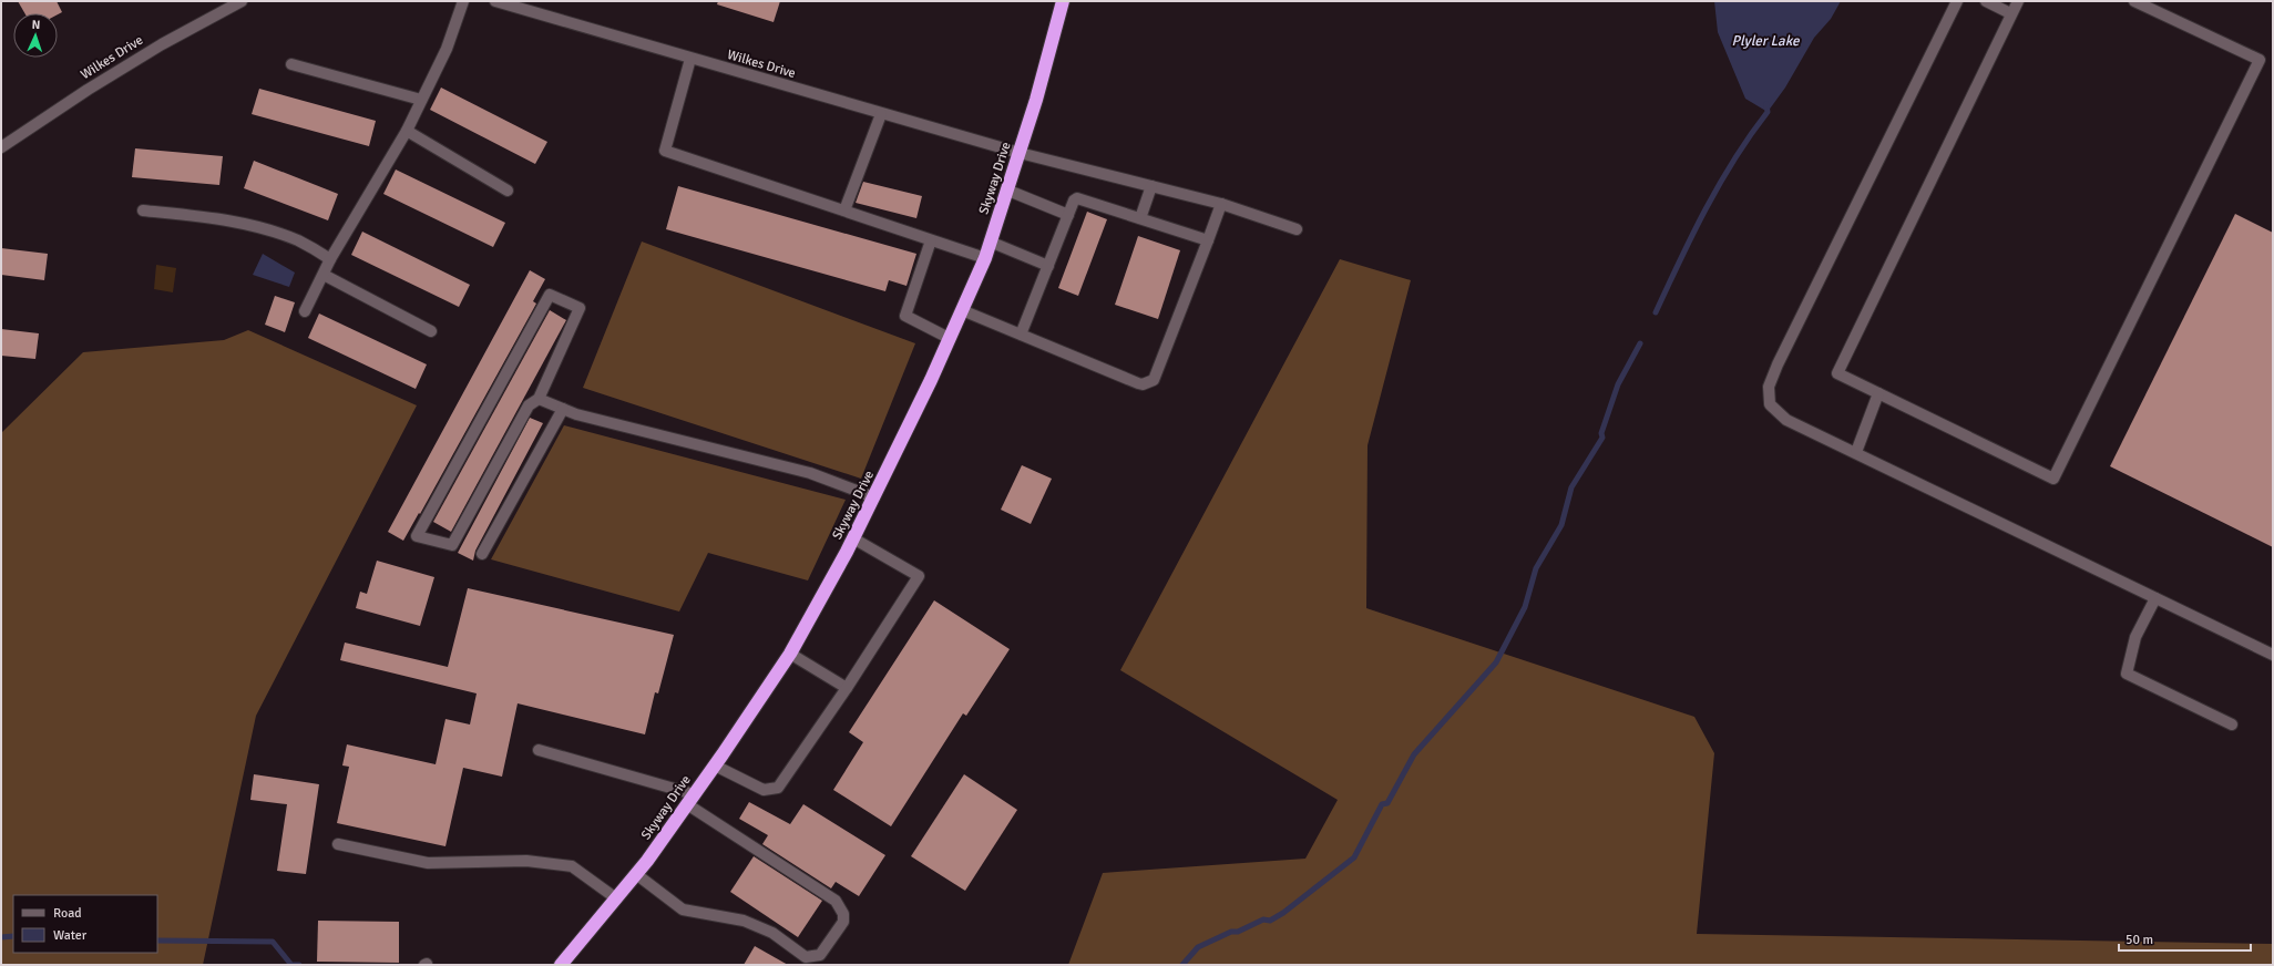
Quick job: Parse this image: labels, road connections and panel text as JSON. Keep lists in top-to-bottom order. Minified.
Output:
{"streets":{"highway":["Skyway Drive"],"street":["Wilkes Drive"]},"crossings":[["Wilkes Drive","Skyway Drive"]],"water":["Plyler Lake"],"legend":["Road","Water"],"scale_bar":"50 m","north":"top"}
